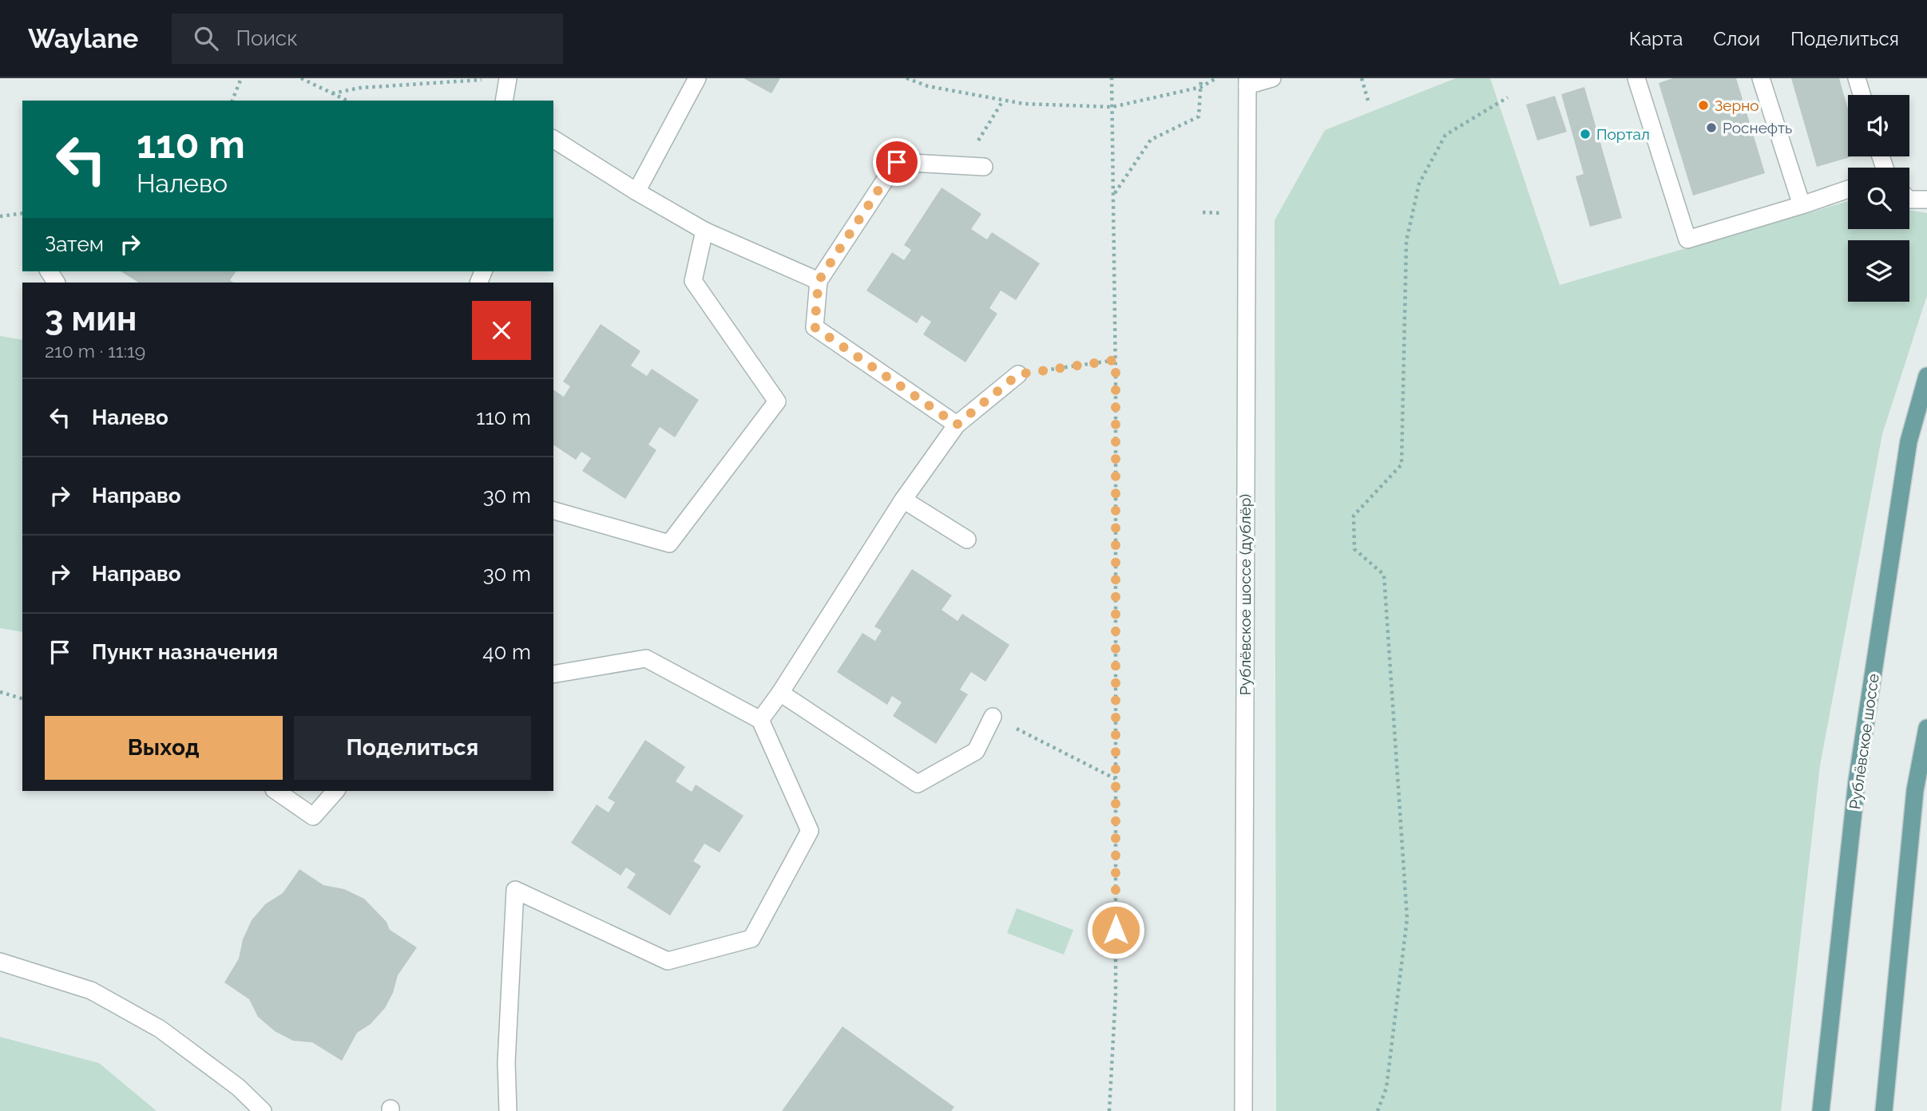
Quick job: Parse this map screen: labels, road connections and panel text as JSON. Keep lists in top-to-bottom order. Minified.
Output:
{"streets":{"main road":["Рублёвское шоссе"],"street":["Рублёвское шоссе (дублёр)"]},"places":["Зерно","Роснефть","Портал"],"page":{"header":"Waylane","search":"Поиск","nav":["Карта","Слои","Поделиться"],"turn":["110 m","Налево"],"then":"Затем","heading":["3 мин","210 m · 11:19"],"list":[{"name":"Налево","value":"110 m"},{"name":"Направо","value":"30 m"},{"name":"Направо","value":"30 m"},{"name":"Пункт назначения","value":"40 m"}],"buttons":["Выход","Поделиться"]}}
